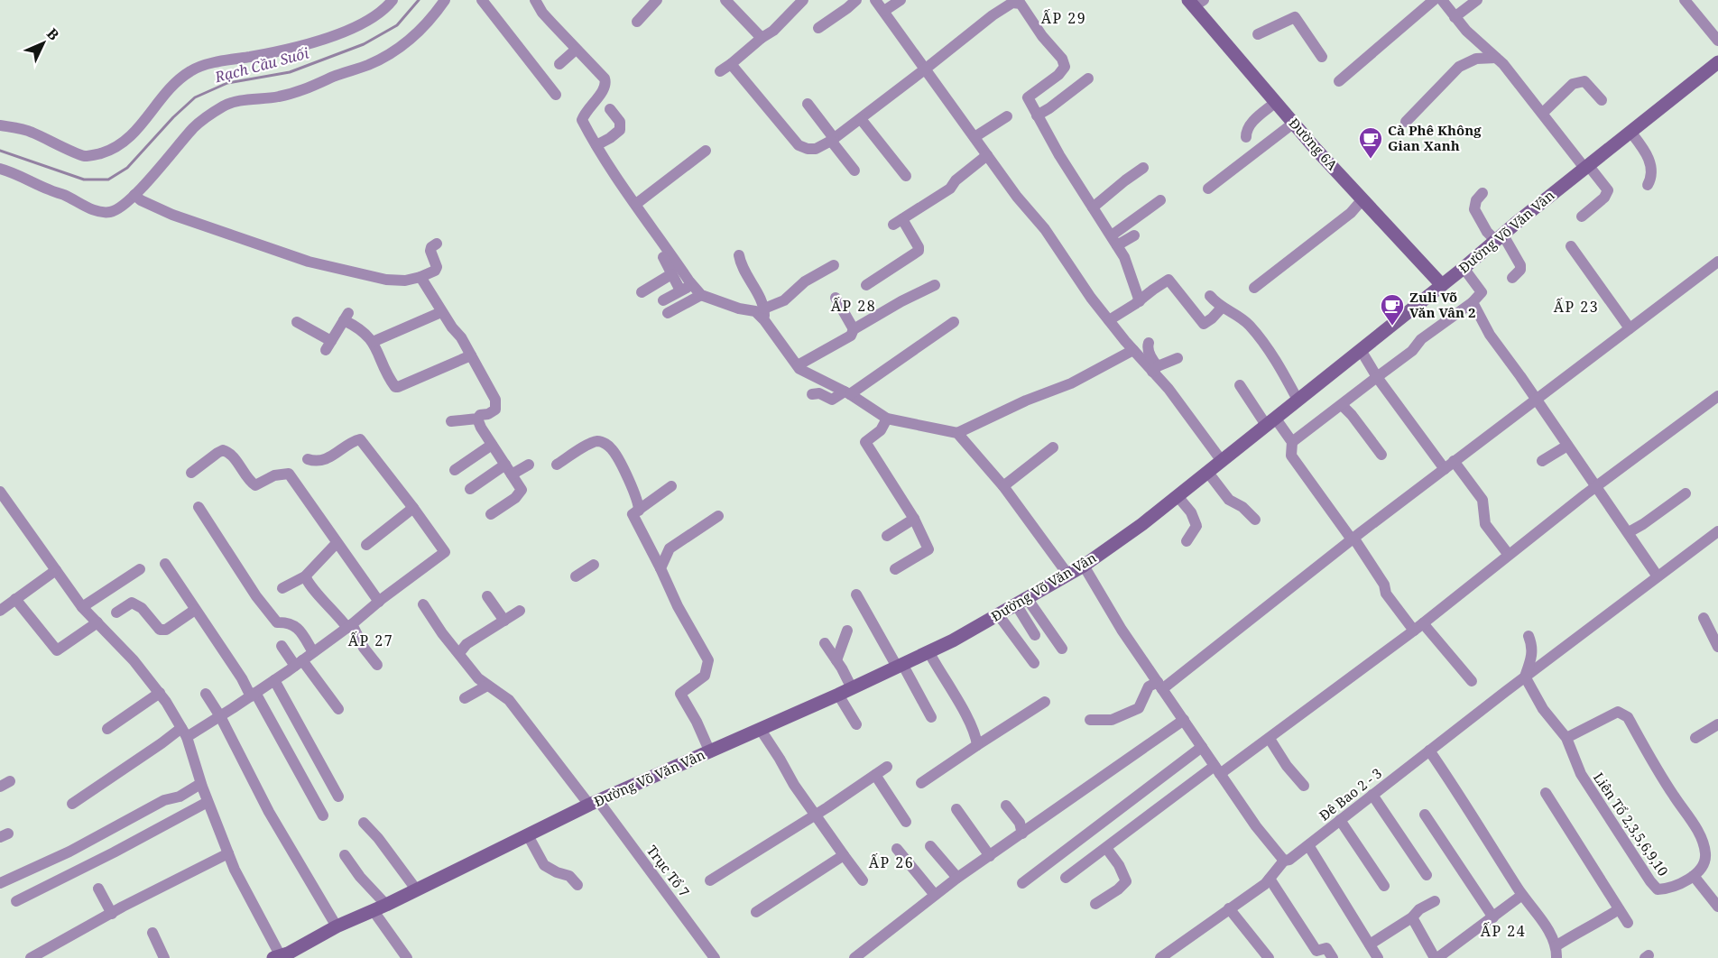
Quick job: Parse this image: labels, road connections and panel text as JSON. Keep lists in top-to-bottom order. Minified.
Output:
{"streets":{"street":["Đường 6A","Đường Võ Văn Vân","Đê Bao 2 - 3","Liên Tổ 2,3,5,6,9,10","Trục Tổ 7"]},"crossings":[["Đường 6A","Đường Võ Văn Vân"],["Đường Võ Văn Vân","Trục Tổ 7"],["Đê Bao 2 - 3","Liên Tổ 2,3,5,6,9,10"]],"districts":["ẤP 29","ẤP 28","ẤP 23","ẤP 27","ẤP 26","ẤP 24"],"water":["Rạch Cầu Suối"],"places":{"cafe":["Cà Phê Không Gian Xanh","Zuli Võ Văn Vân 2"]},"north":"top right"}
